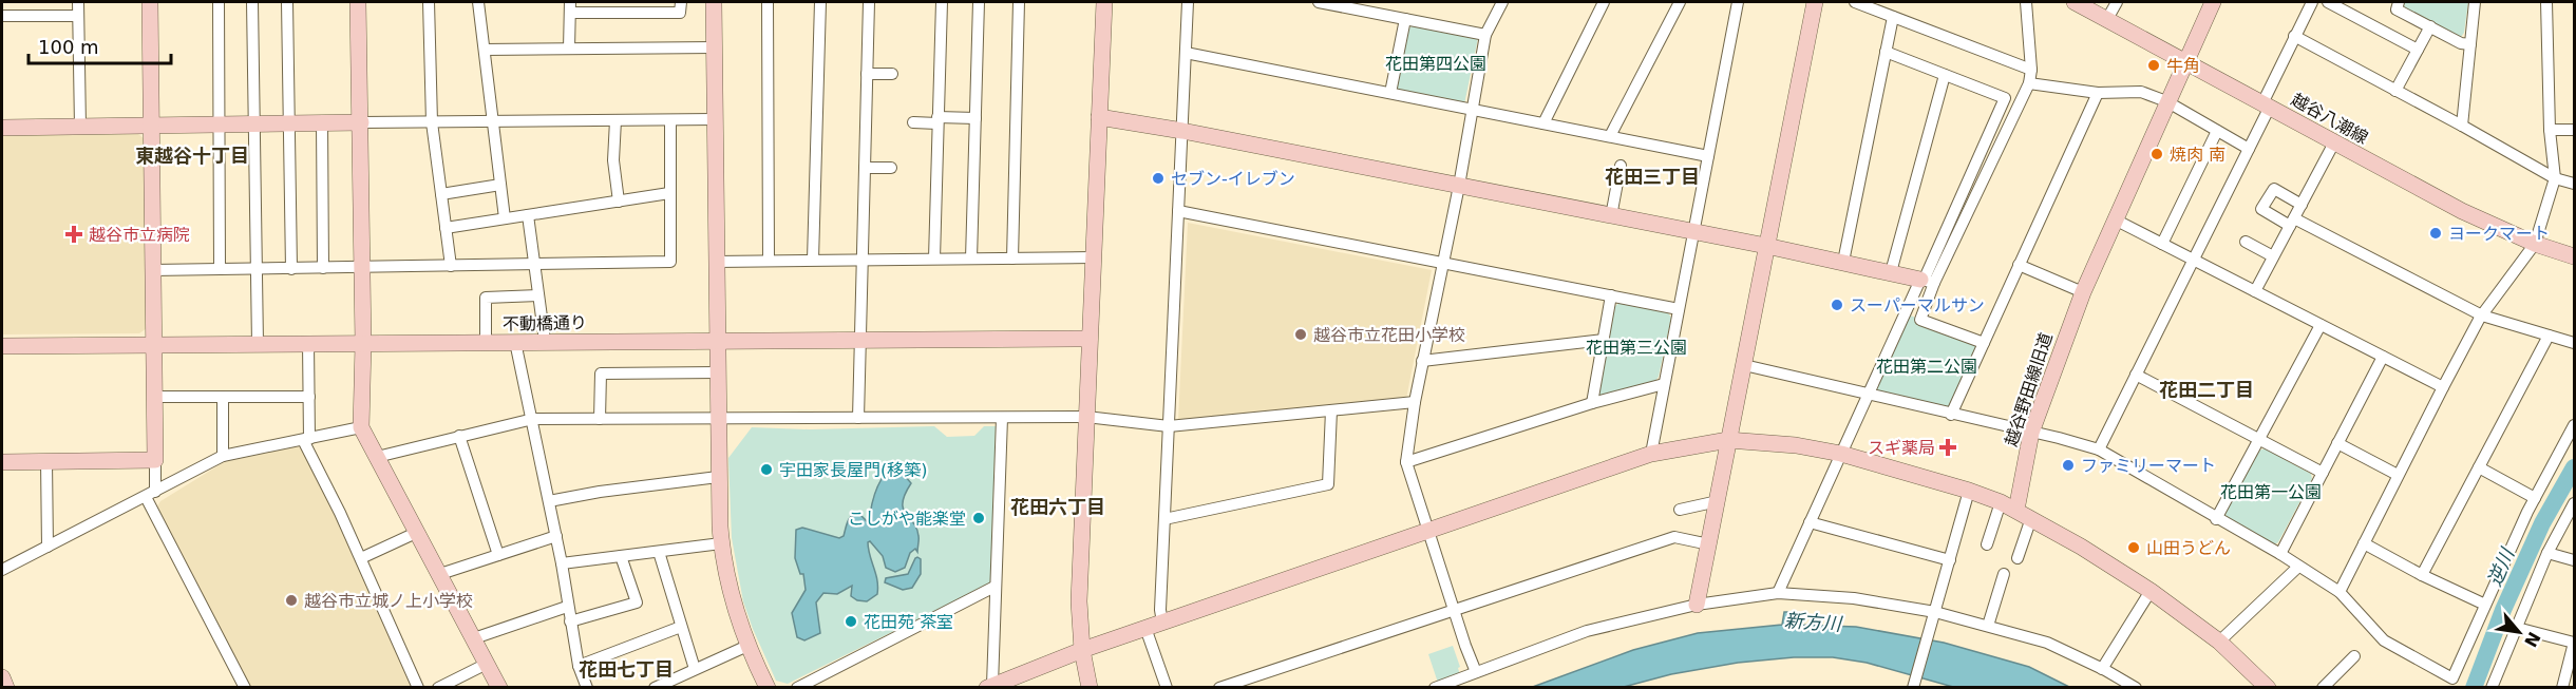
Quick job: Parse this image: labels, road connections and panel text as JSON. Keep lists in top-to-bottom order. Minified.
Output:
{"streets":{"street":["越谷八潮線","不動橋通り","越谷野田線旧道"]},"crossings":[["越谷八潮線","越谷野田線旧道"]],"districts":["東越谷十丁目","花田三丁目","花田二丁目","花田六丁目","花田七丁目"],"water":["逆川","新方川"],"parks":["花田第四公園","花田第三公園","花田第二公園","花田第一公園"],"places":{"other":["牛角","焼肉 南","セブン-イレブン","ヨークマート","スーパーマルサン","越谷市立花田小学校","ファミリーマート","宇田家長屋門(移築)","こしがや能楽堂","山田うどん","越谷市立城ノ上小学校","花田苑 茶室"],"health":["越谷市立病院","スギ薬局"]},"scale_bar":"100 m","north":"bottom right"}
